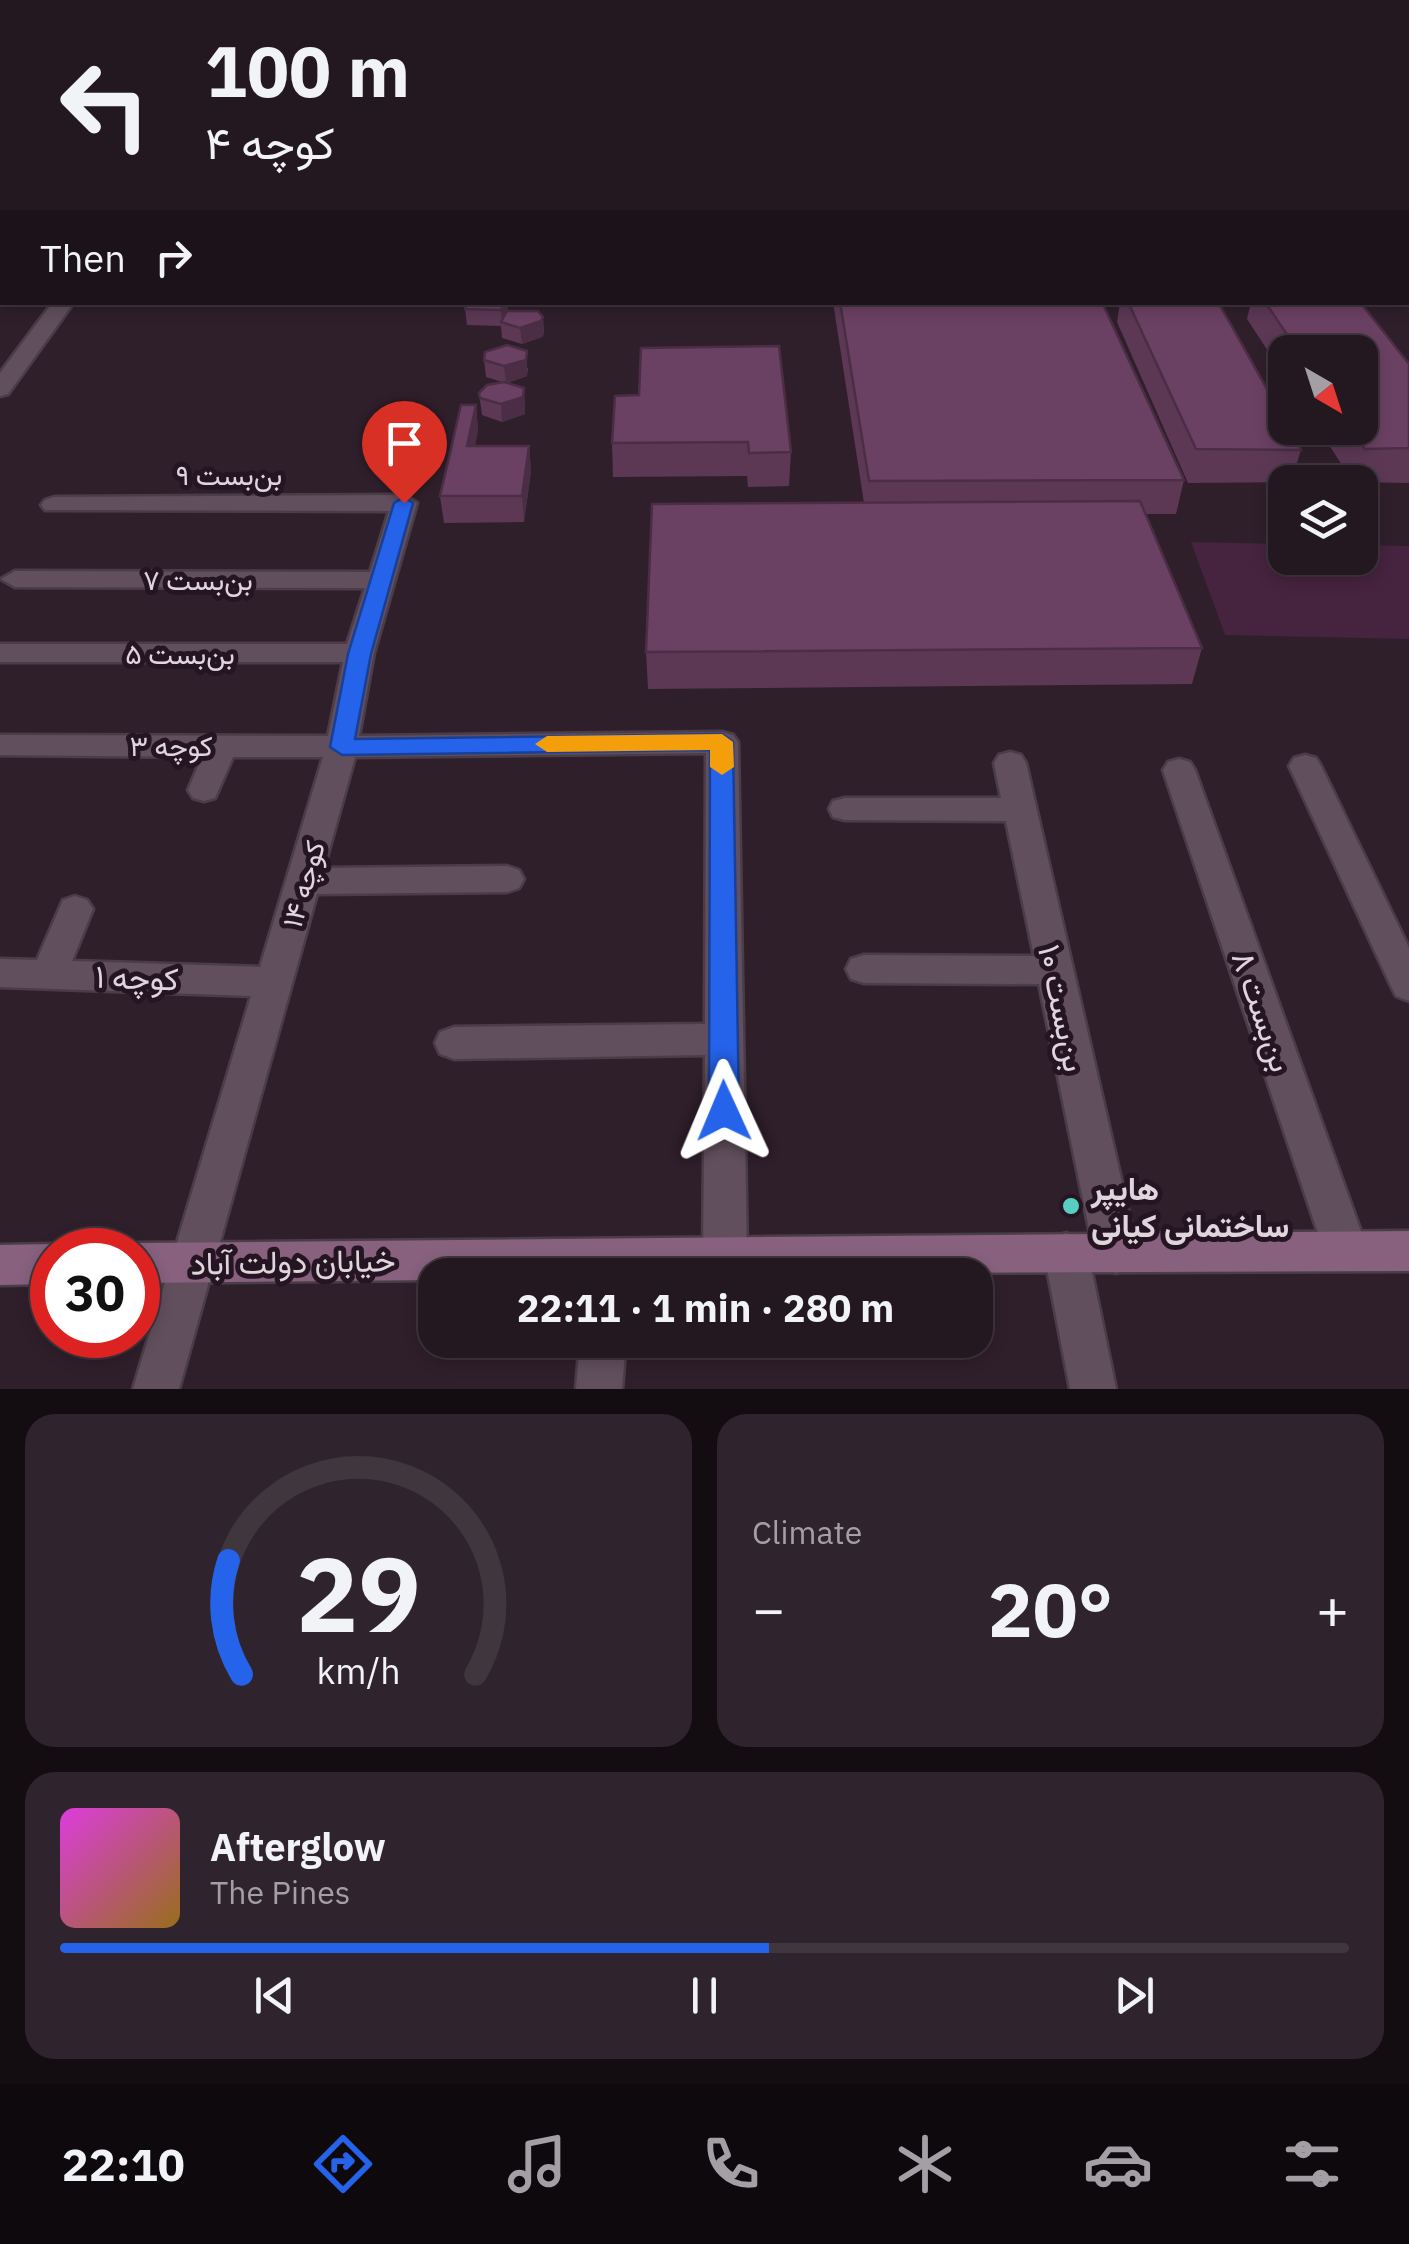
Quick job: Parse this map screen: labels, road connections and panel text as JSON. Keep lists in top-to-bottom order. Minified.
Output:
{"streets":{"street":["بن‌بست ۹","بن‌بست ۷","بن‌بست ۵","کوچه ۳","کوچه ۱۴","کوچه ۱","بن‌بست ۱۰","بن‌بست ۸","خیابان دولت آباد"]},"crossings":[["بن‌بست ۹","کوچه ۱۴"],["بن‌بست ۷","کوچه ۱۴"],["بن‌بست ۵","کوچه ۱۴"],["کوچه ۳","کوچه ۱۴"],["کوچه ۱۴","کوچه ۱"],["کوچه ۱۴","خیابان دولت آباد"],["بن‌بست ۱۰","خیابان دولت آباد"],["بن‌بست ۸","خیابان دولت آباد"]],"places":["هایپر ساختمانی کیانی"],"north":"bottom right","page":{"turn":["100 m","کوچه ۴"],"then":"Then","limit":"30","trip":"22:11 · 1 min · 280 m","tile":"Climate","heat":["−","20°","+"],"song":["Afterglow","The Pines"],"tabs":"22:10","gauge":["29","km/h"]}}
